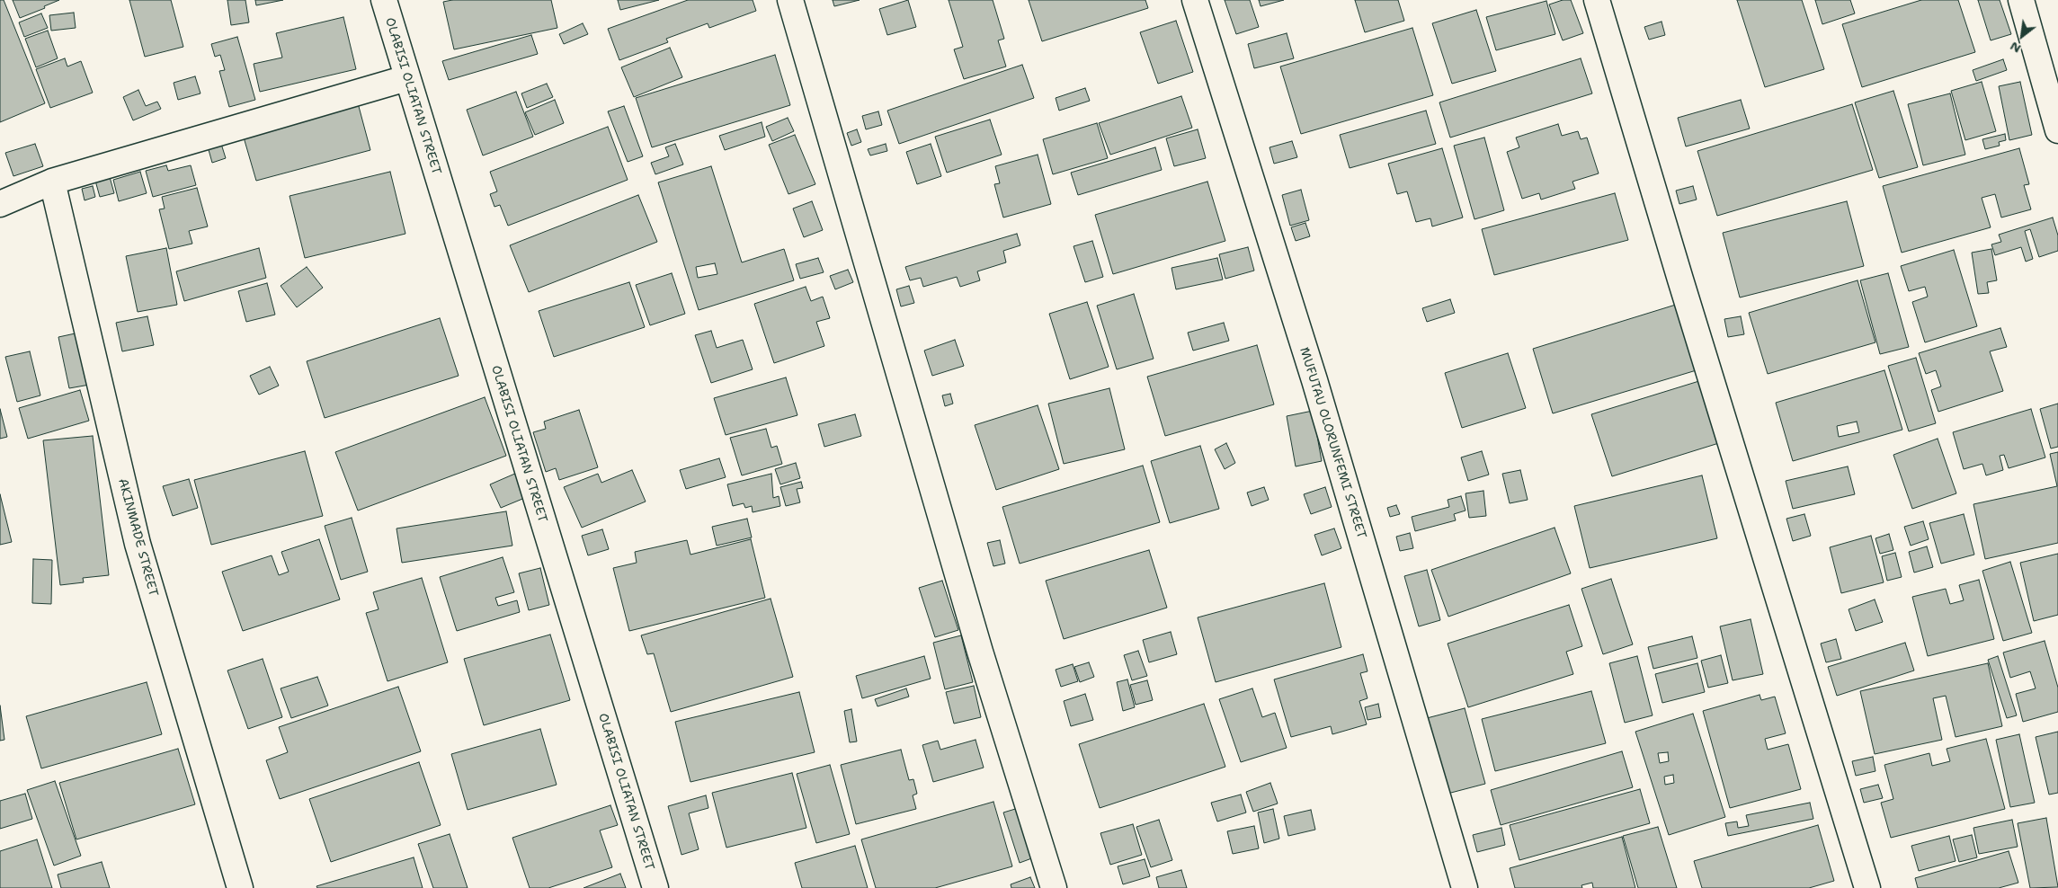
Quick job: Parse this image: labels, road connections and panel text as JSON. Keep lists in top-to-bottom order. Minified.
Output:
{"streets":{"street":["OLABISI OLIATAN STREET","MUFUTAU OLORUNFEMI STREET","AKINMADE STREET"]},"north":"bottom left"}
